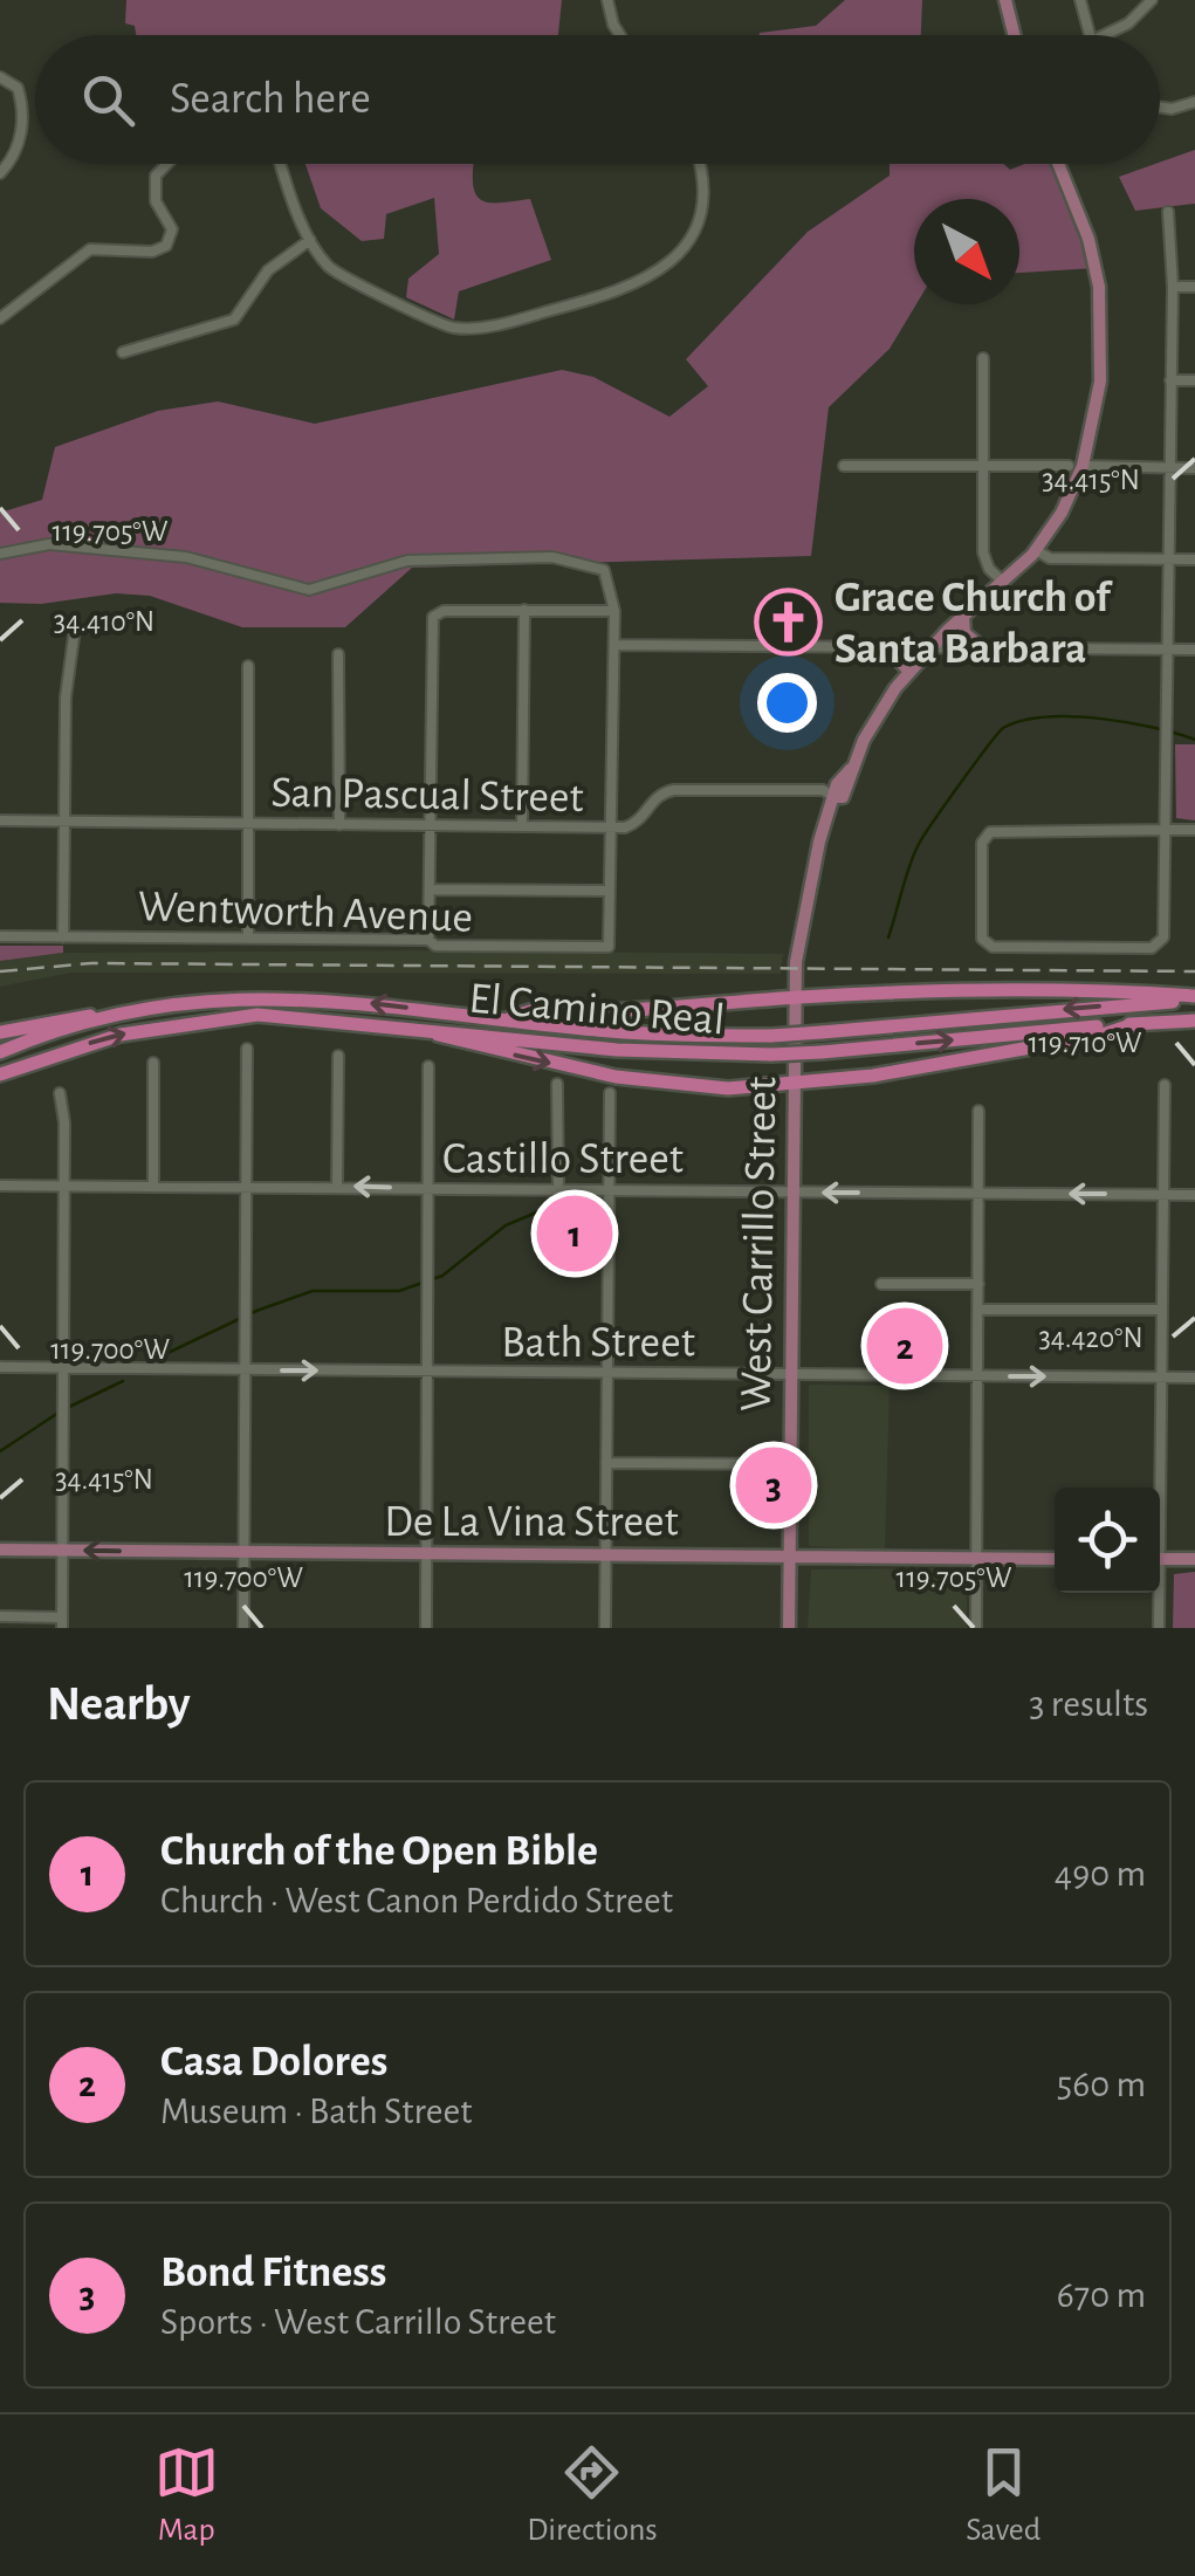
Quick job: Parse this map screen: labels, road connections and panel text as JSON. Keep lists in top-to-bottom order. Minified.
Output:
{"streets":{"highway":["El Camino Real"],"main road":["West Carrillo Street","De La Vina Street"],"street":["San Pascual Street","Wentworth Avenue","Castillo Street","Bath Street"]},"crossings":[["San Pascual Street","West Carrillo Street"],["Castillo Street","West Carrillo Street"],["West Carrillo Street","Bath Street"],["West Carrillo Street","De La Vina Street"]],"one_way":["Castillo Street"],"places":{"church":["Grace Church of Santa Barbara"]},"north":"bottom right","page":{"search":"Search here","pins":["1","2","3"],"heading":["Nearby","3 results"],"list":[{"mark":"1","name":"Church of the Open Bible","note":"Church · West Canon Perdido Street","value":"490 m"},{"mark":"2","name":"Casa Dolores","note":"Museum · Bath Street","value":"560 m"},{"mark":"3","name":"Bond Fitness","note":"Sports · West Carrillo Street","value":"670 m"}],"nav":["Map","Directions","Saved"]},"coordinates":["34.415°N","119.705°W","34.410°N","119.710°W","34.420°N","119.700°W"]}
